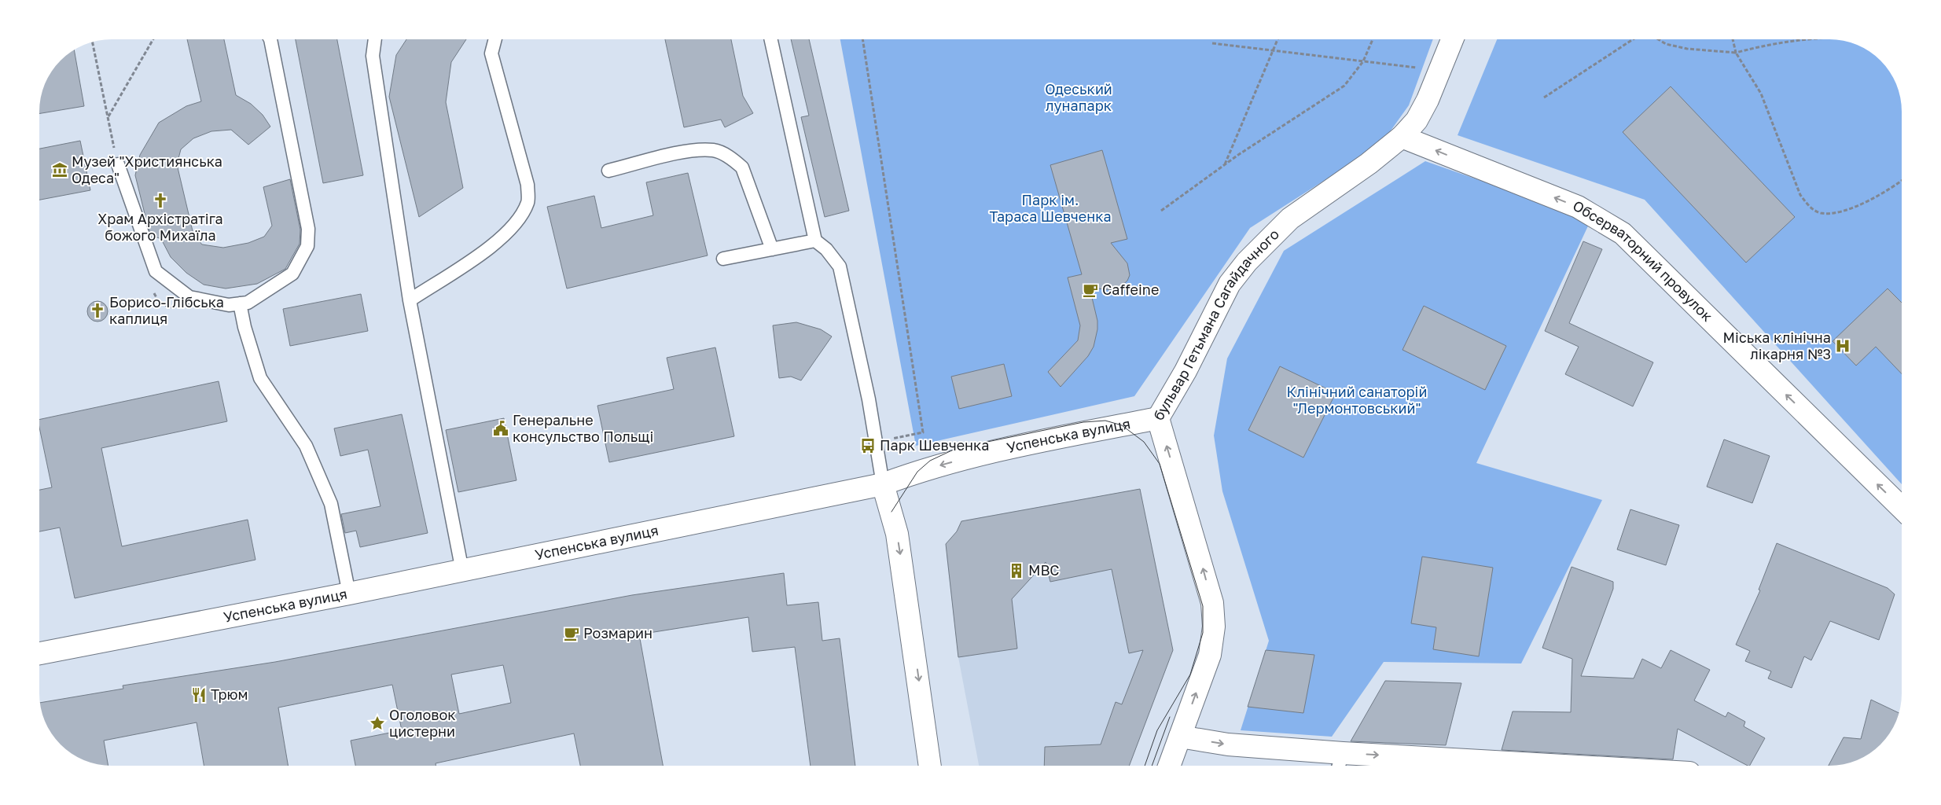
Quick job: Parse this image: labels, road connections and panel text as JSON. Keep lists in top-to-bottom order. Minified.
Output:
{"streets":{"street":["Обсерваторний провулок","бульвар Гетьмана Сагайдачного","Успенська вулиця"]},"crossings":[["Обсерваторний провулок","бульвар Гетьмана Сагайдачного"],["бульвар Гетьмана Сагайдачного","Успенська вулиця"]],"one_way":["Обсерваторний провулок","бульвар Гетьмана Сагайдачного"],"parks":["Одеський лунапарк","Парк ім. Тараса Шевченка","Клінічний санаторій \"Лермонтовський\""],"places":{"museum":["Музей \"Християнська Одеса\""],"church":["Храм Архістратіга божого Михаїла","Борисо-Глібська каплиця"],"cafe":["Caffeine","Розмарин"],"hospital":["Міська клінічна лікарня №3"],"public building":["Генеральне консульство Польщі"],"bus stop":["Парк Шевченка"],"building":["МВС"],"restaurant":["Трюм"],"place":["Оголовок цистерни"]}}
